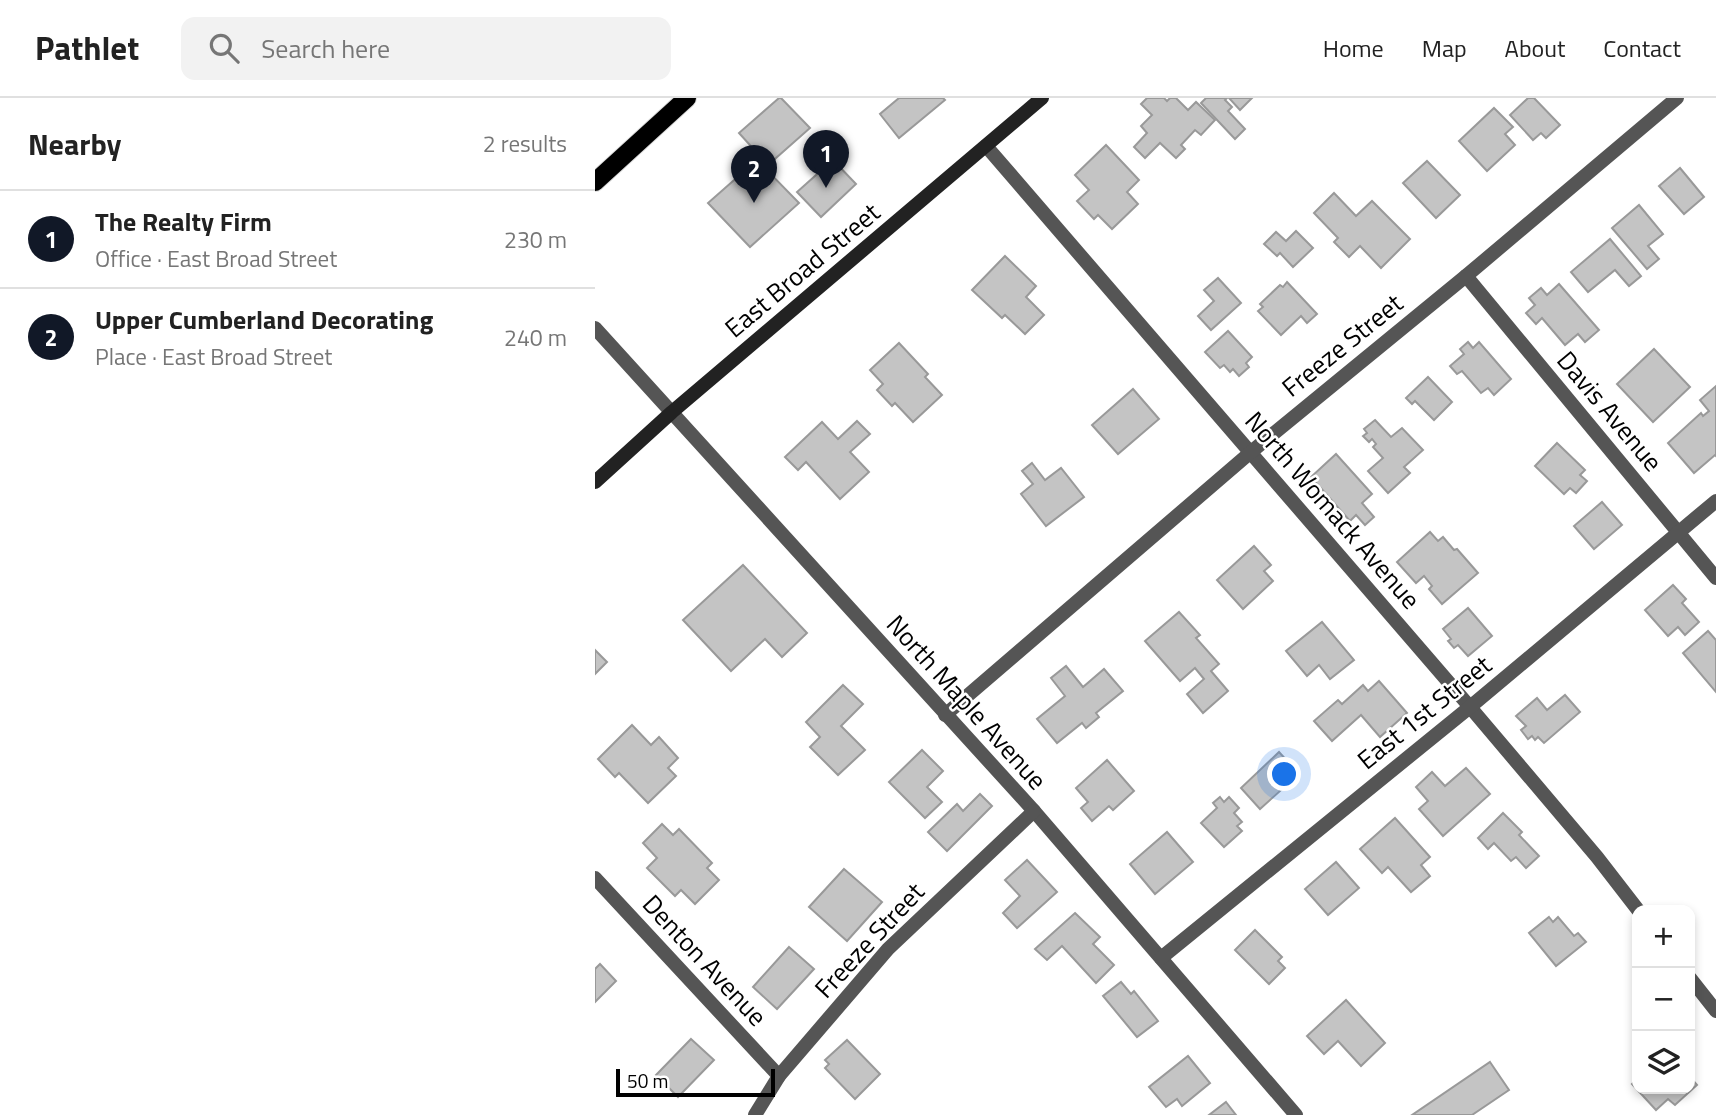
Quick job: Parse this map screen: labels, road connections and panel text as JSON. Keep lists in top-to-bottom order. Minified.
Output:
{"streets":{"street":["East Broad Street","Freeze Street","Davis Avenue","North Womack Avenue","North Maple Avenue","East 1st Street","Denton Avenue"]},"crossings":[["East Broad Street","North Womack Avenue"],["East Broad Street","North Maple Avenue"],["Freeze Street","Davis Avenue"],["Freeze Street","North Womack Avenue"],["Freeze Street","North Maple Avenue"],["Freeze Street","Denton Avenue"],["Davis Avenue","East 1st Street"],["North Womack Avenue","East 1st Street"],["North Maple Avenue","East 1st Street"]],"scale_bar":"50 m","page":{"header":"Pathlet","search":"Search here","nav":["Home","Map","About","Contact"],"heading":["Nearby","2 results"],"pins":["1","2"],"list":[{"mark":"1","name":"The Realty Firm","note":"Office · East Broad Street","value":"230 m"},{"mark":"2","name":"Upper Cumberland Decorating","note":"Place · East Broad Street","value":"240 m"}],"map_buttons":["+","−"],"scale":"50 m"}}
